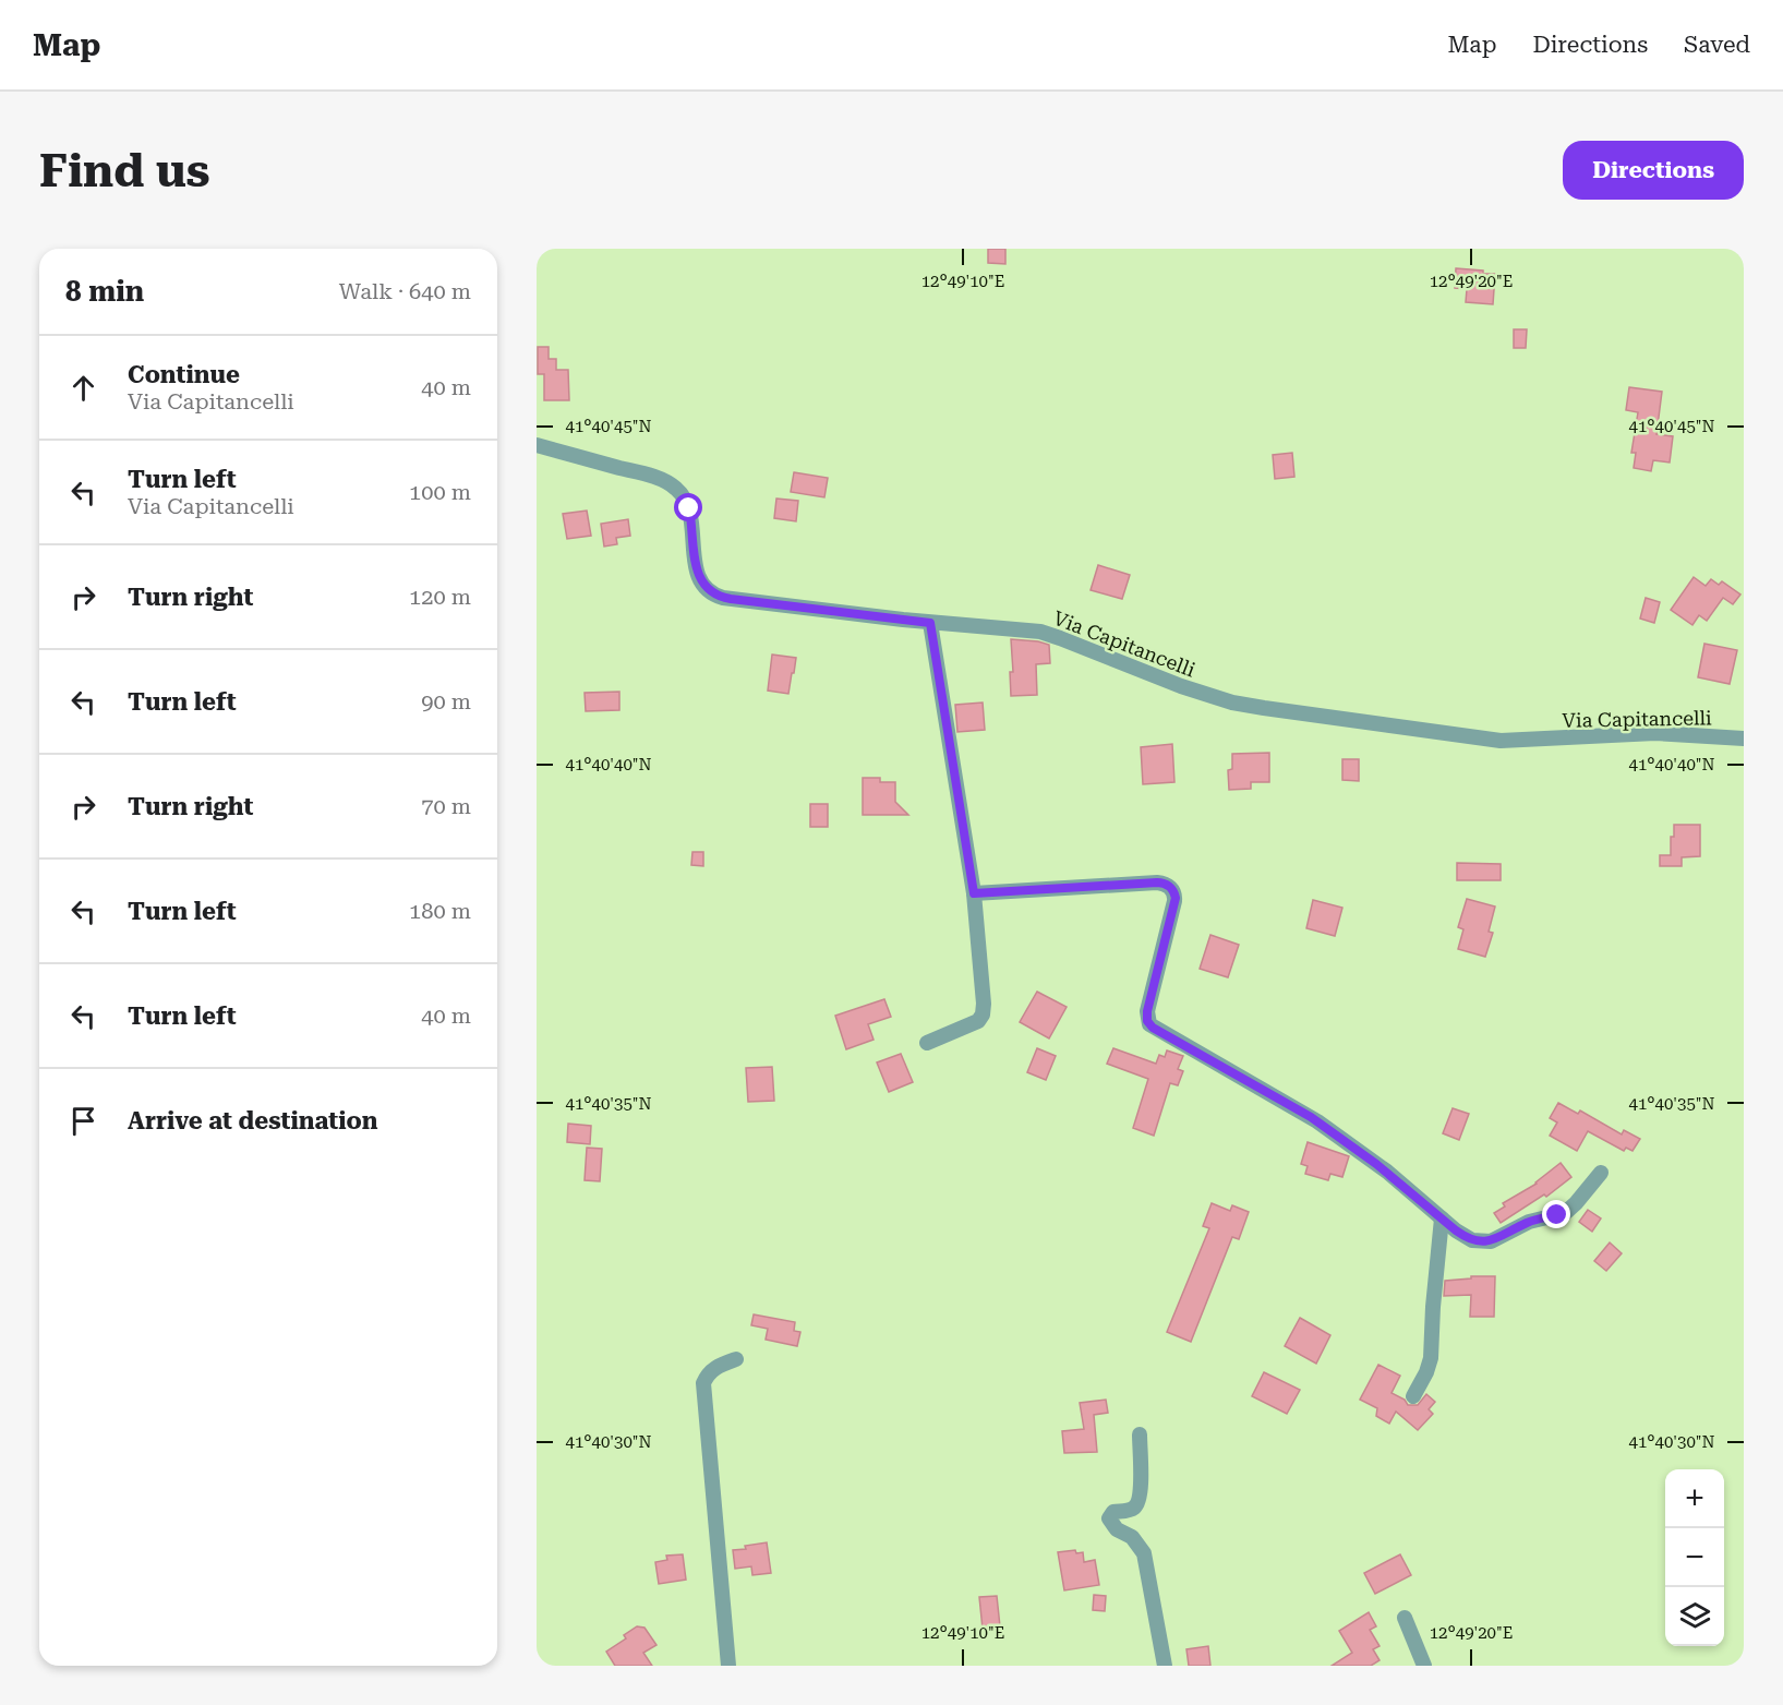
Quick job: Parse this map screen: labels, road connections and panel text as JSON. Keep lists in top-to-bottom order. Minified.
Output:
{"streets":{"street":["Via Capitancelli"]},"page":{"header":"Map","nav":["Map","Directions","Saved"],"buttons":"Directions","title":"Find us","heading":["8 min","Walk · 640 m"],"list":[["Continue","Via Capitancelli","40 m"],["Turn left","Via Capitancelli","100 m"],["Turn right","120 m"],["Turn left","90 m"],["Turn right","70 m"],["Turn left","180 m"],["Turn left","40 m"],"Arrive at destination"],"map_buttons":["+","−"]},"coordinates":["12°49'10\"E","12°49'20\"E","41°40'45\"N","41°40'40\"N","41°40'35\"N","41°40'30\"N"]}
